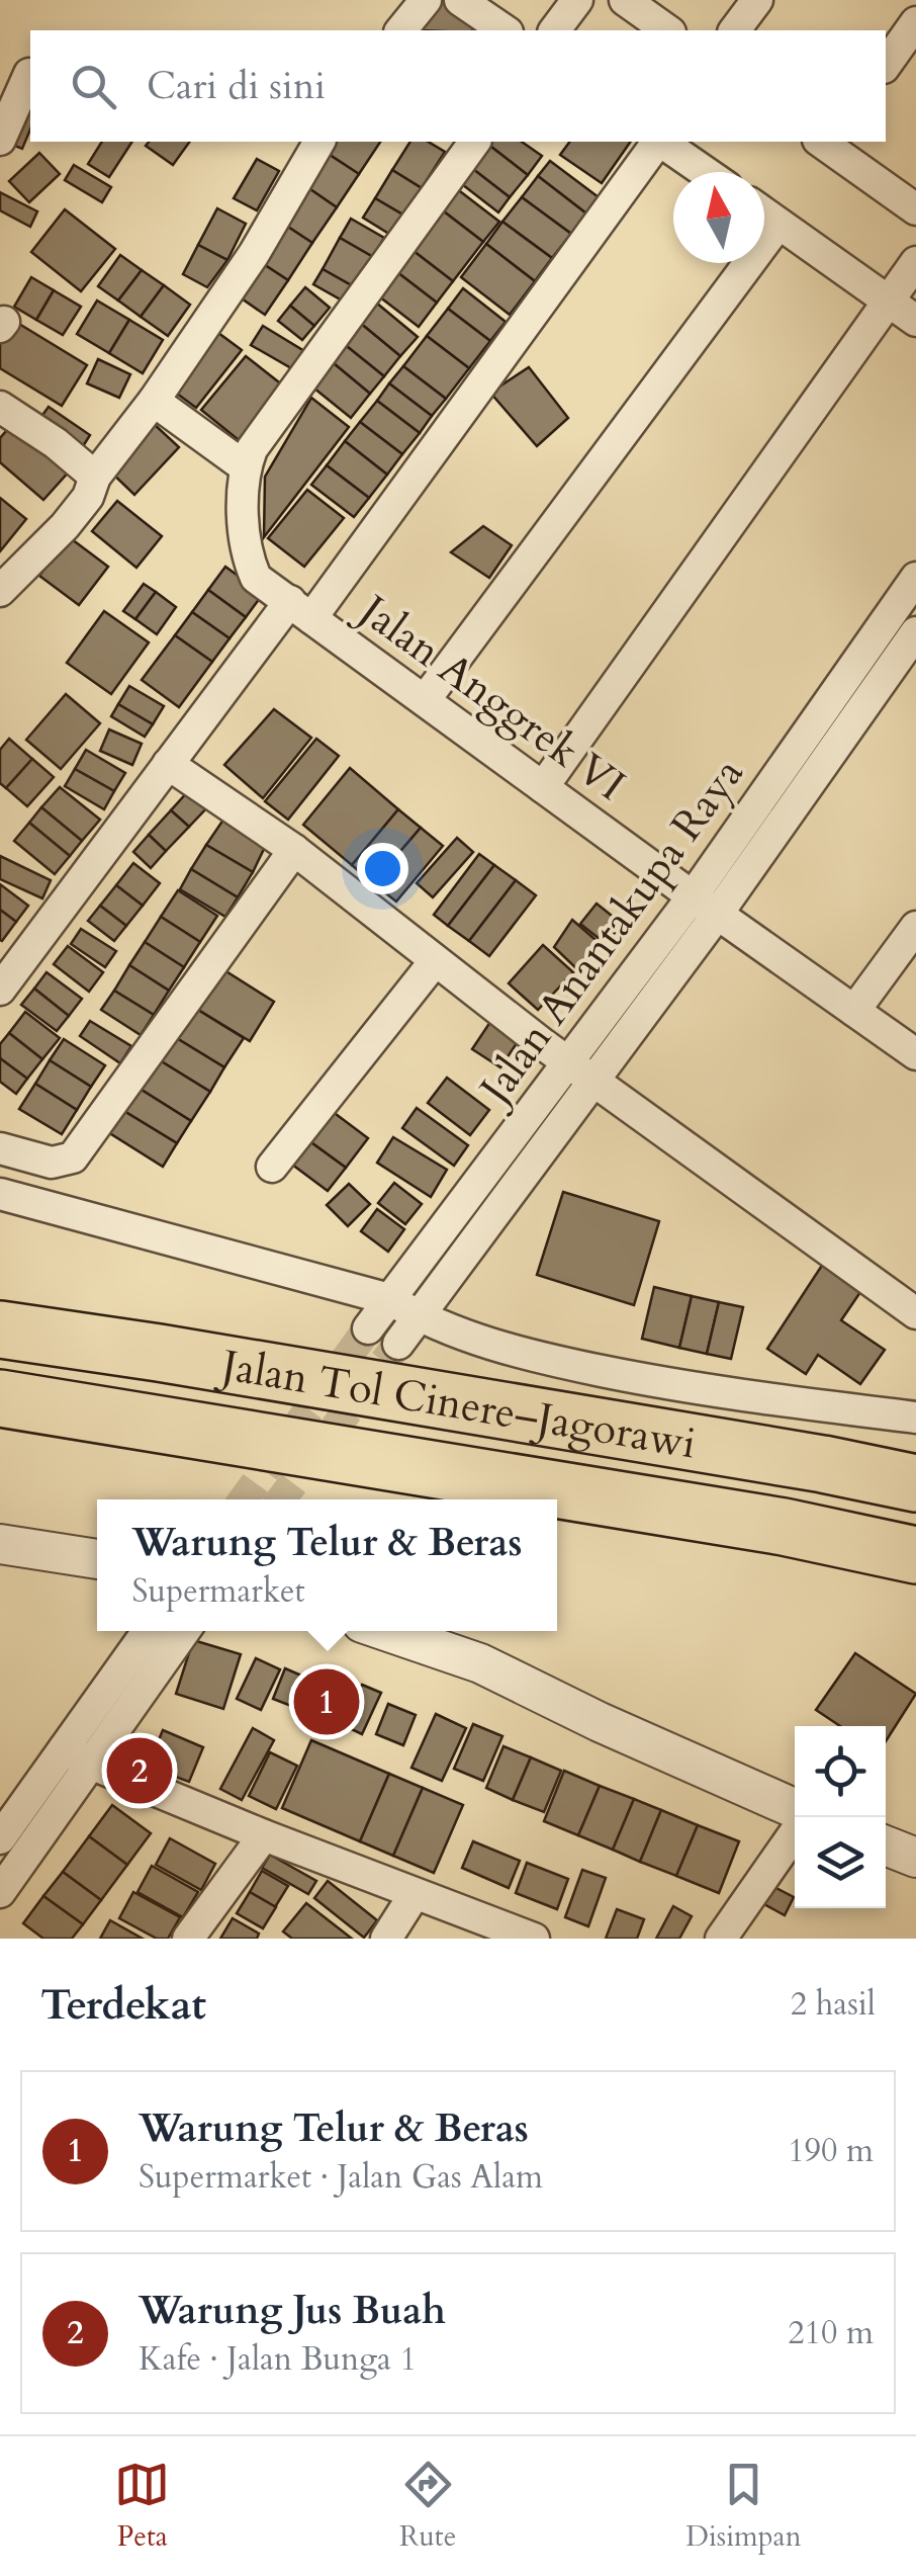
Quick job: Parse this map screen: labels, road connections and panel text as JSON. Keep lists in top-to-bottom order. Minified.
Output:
{"streets":{"highway":["Jalan Tol Cinere–Jagorawi"],"street":["Jalan Anggrek VI","Jalan Anantakupa Raya"]},"crossings":[["Jalan Anggrek VI","Jalan Anantakupa Raya"]],"north":"top","page":{"search":"Cari di sini","popup":["Warung Telur & Beras","Supermarket"],"pins":["1","2"],"heading":["Terdekat","2 hasil"],"list":[{"mark":"1","name":"Warung Telur & Beras","note":"Supermarket · Jalan Gas Alam","value":"190 m"},{"mark":"2","name":"Warung Jus Buah","note":"Kafe · Jalan Bunga 1","value":"210 m"}],"nav":["Peta","Rute","Disimpan"]}}
